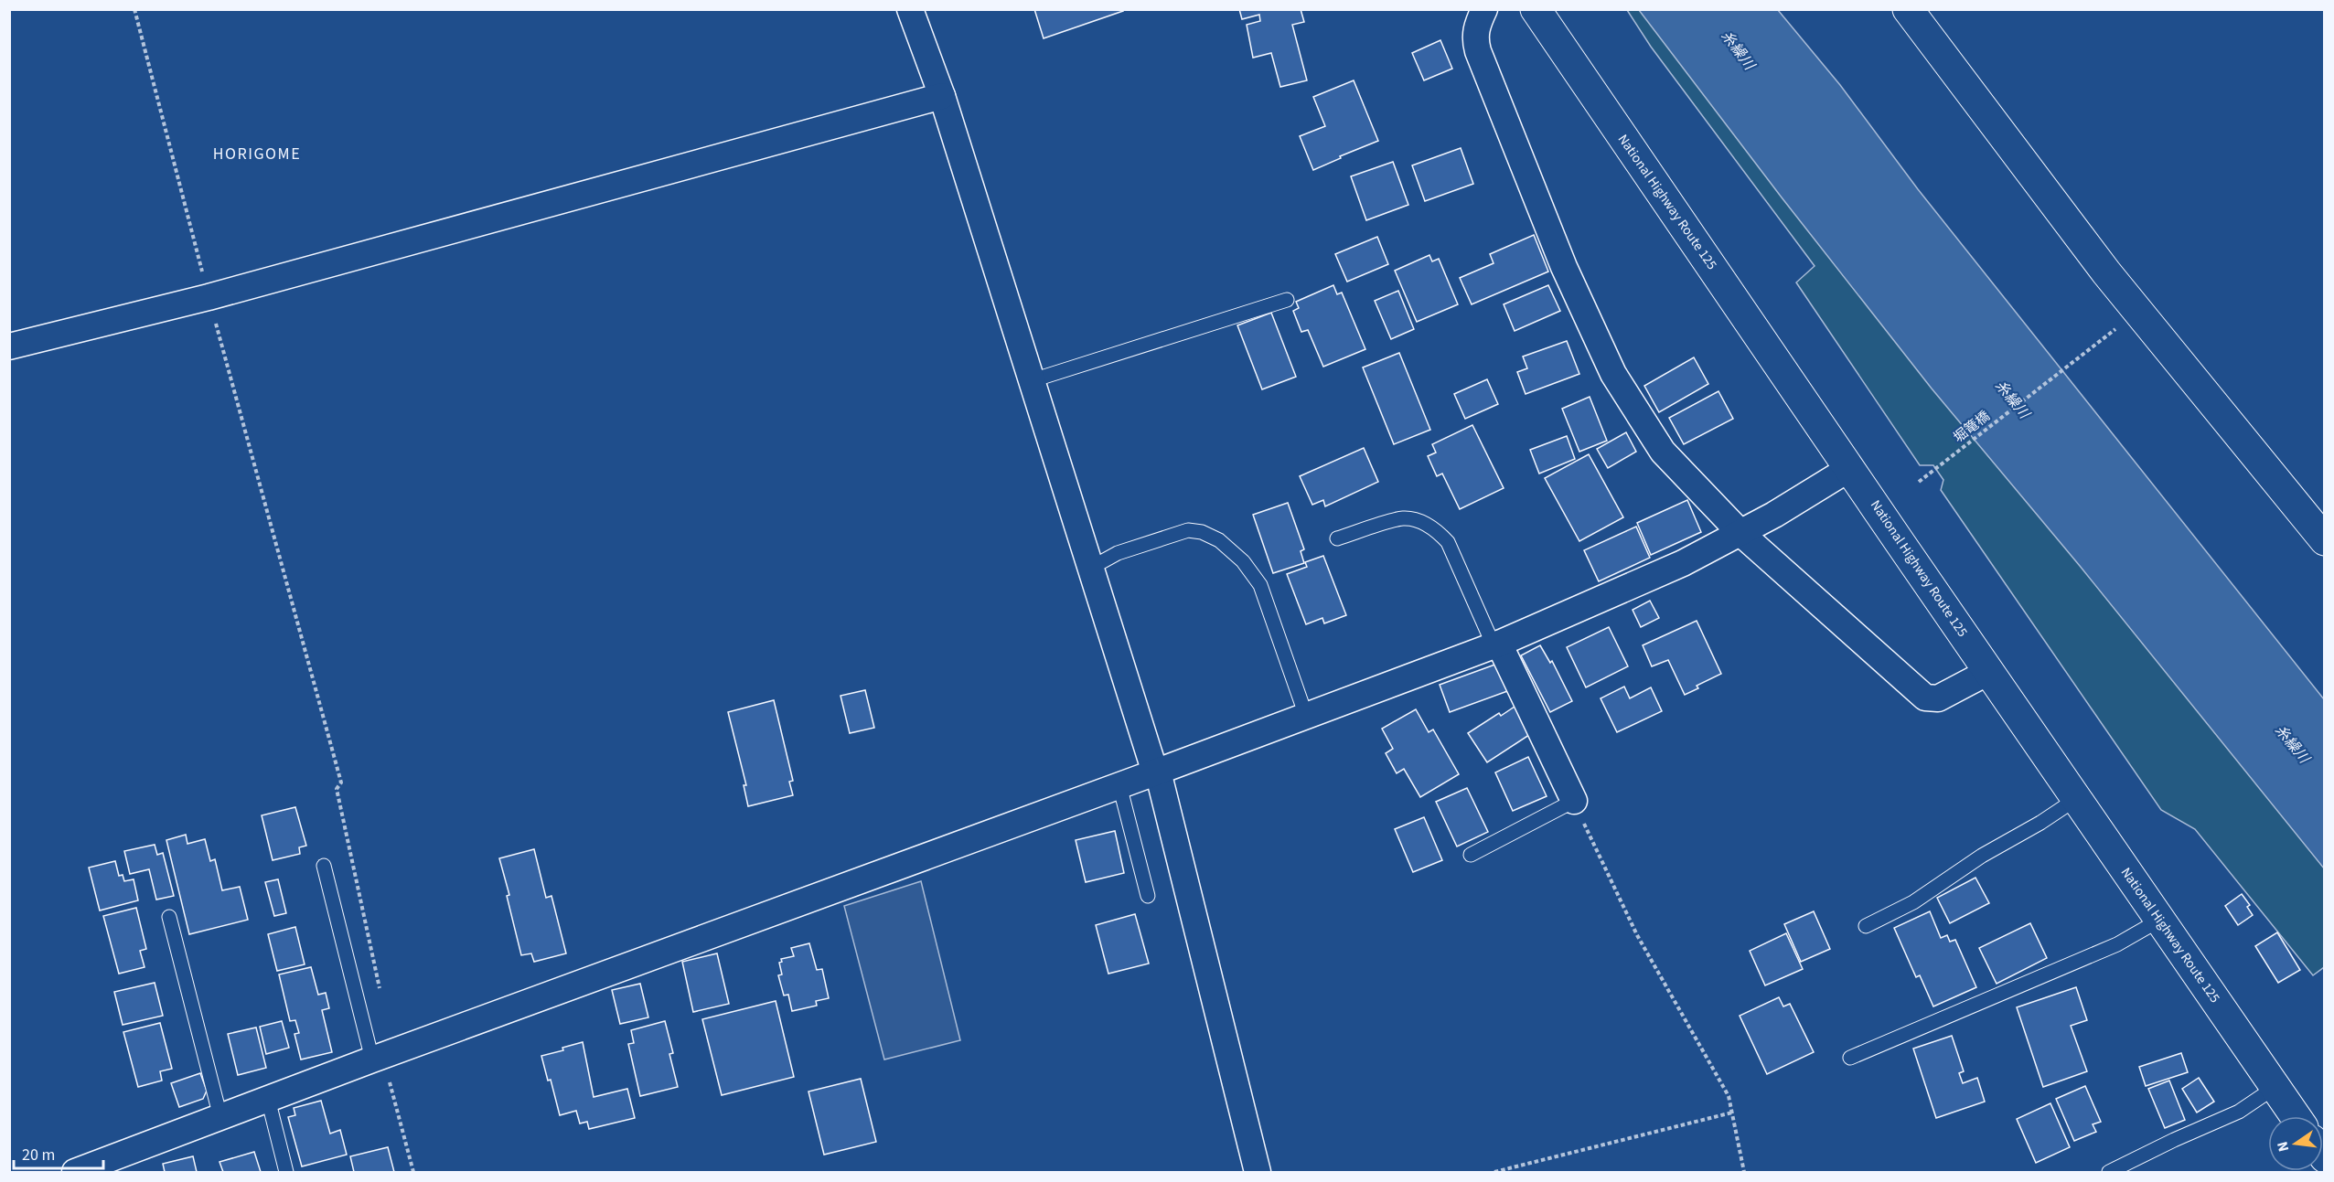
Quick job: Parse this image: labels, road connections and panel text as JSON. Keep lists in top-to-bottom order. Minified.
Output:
{"streets":{"main road":["National Highway Route 125"],"path":["堀篭橋"]},"districts":["HORIGOME"],"water":["糸繰川"],"scale_bar":"20 m","north":"left"}
